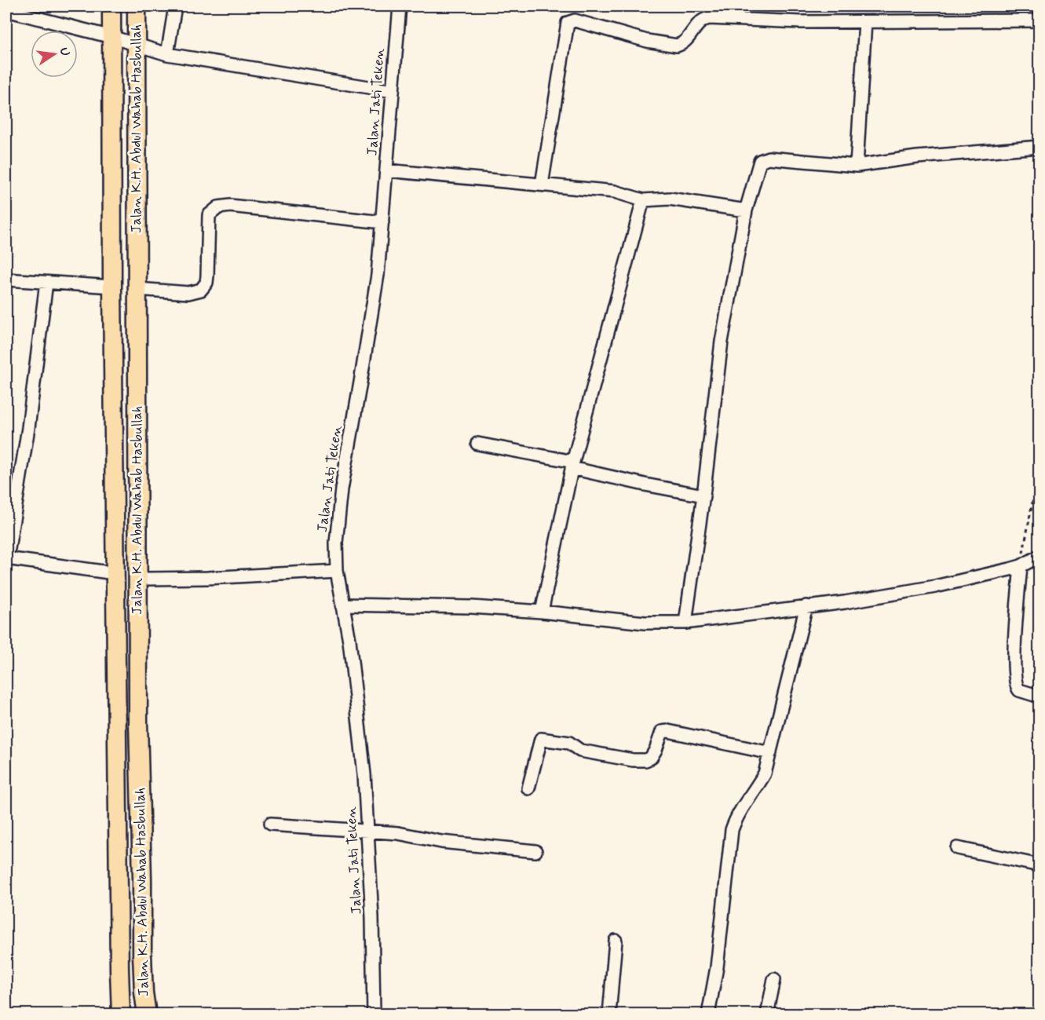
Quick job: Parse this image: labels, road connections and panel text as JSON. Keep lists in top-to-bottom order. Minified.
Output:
{"streets":{"highway":["Jalan K.H. Abdul Wahab Hasbullah"],"street":["Jalan Jati Teken"]},"north":"right"}
